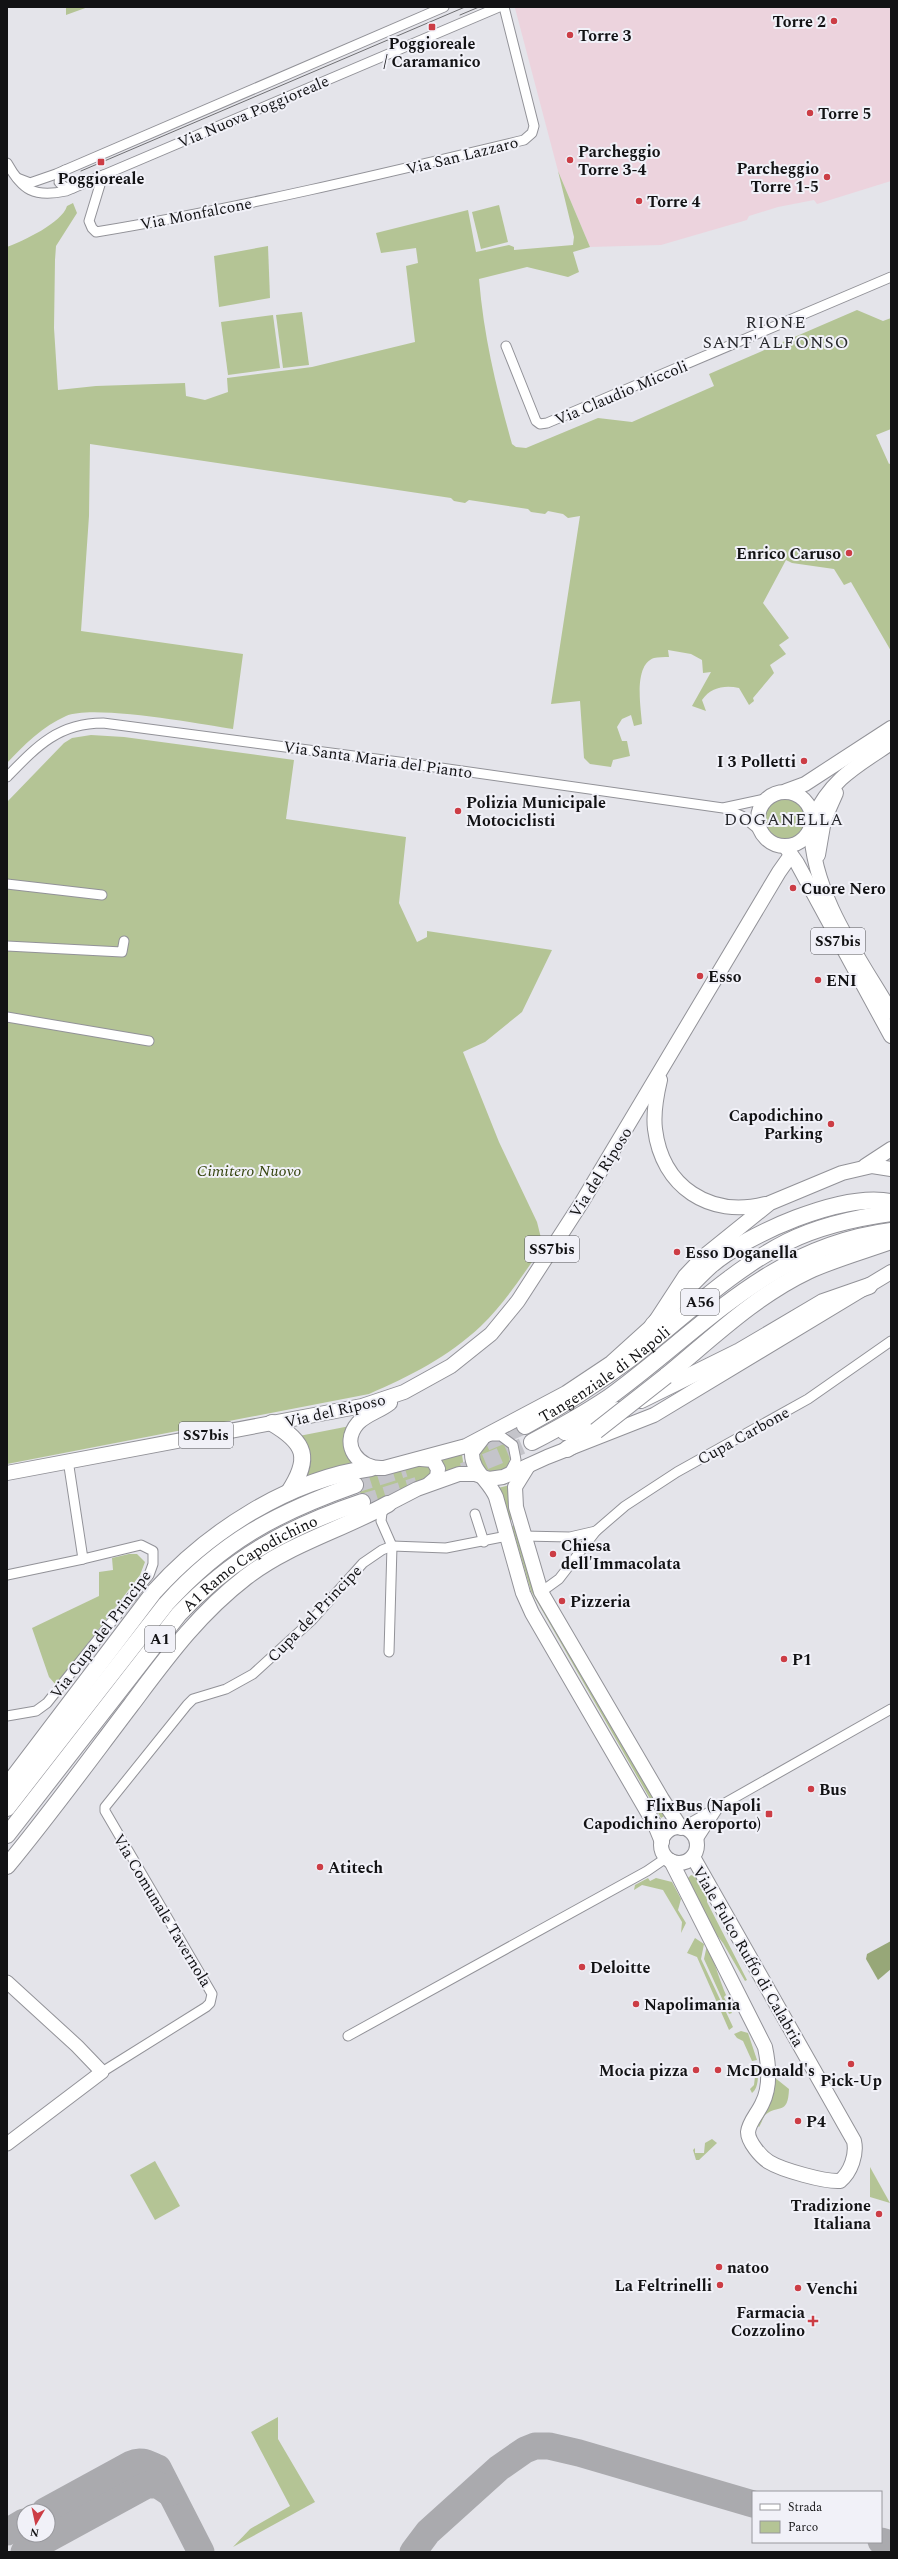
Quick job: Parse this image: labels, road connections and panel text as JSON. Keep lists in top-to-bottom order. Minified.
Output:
{"streets":{"highway":["A56","Tangenziale di Napoli","A1 Ramo Capodichino","A1"],"main road":["SS7bis","Via del Riposo","Viale Fulco Ruffo di Calabria"],"street":["Via Nuova Poggioreale","Via San Lazzaro","Via Monfalcone","Via Claudio Miccoli","Via Santa Maria del Pianto","Cupa Carbone","Cupa del Principe","Via Cupa del Principe","Via Comunale Tavernola"]},"crossings":[["Via Nuova Poggioreale","Via Monfalcone"],["Via San Lazzaro","Via Monfalcone"],["Via Santa Maria del Pianto","SS7bis"],["Via Santa Maria del Pianto","Via del Riposo"],["SS7bis","Via del Riposo"],["Cupa del Principe","Via Comunale Tavernola"]],"districts":["RIONE SANT'ALFONSO","DOGANELLA"],"parks":["Cimitero Nuovo"],"places":{"other":["Torre 2","Torre 3","Torre 5","Parcheggio Torre 3-4","Parcheggio Torre 1-5","Torre 4","Enrico Caruso","I 3 Polletti","Polizia Municipale Motociclisti","Cuore Nero","Esso","ENI","Capodichino Parking","Esso Doganella","Chiesa dell'Immacolata","Pizzeria","P1","Bus","Atitech","Deloitte","Napolimania","Pick-Up","Mocia pizza","McDonald's","P4","Tradizione Italiana","natoo","La Feltrinelli","Venchi"],"transit":["Poggioreale / Caramanico","Poggioreale","FlixBus (Napoli Capodichino Aeroporto)"],"health":["Farmacia Cozzolino"]},"legend":["Strada","Parco"],"north":"bottom"}
